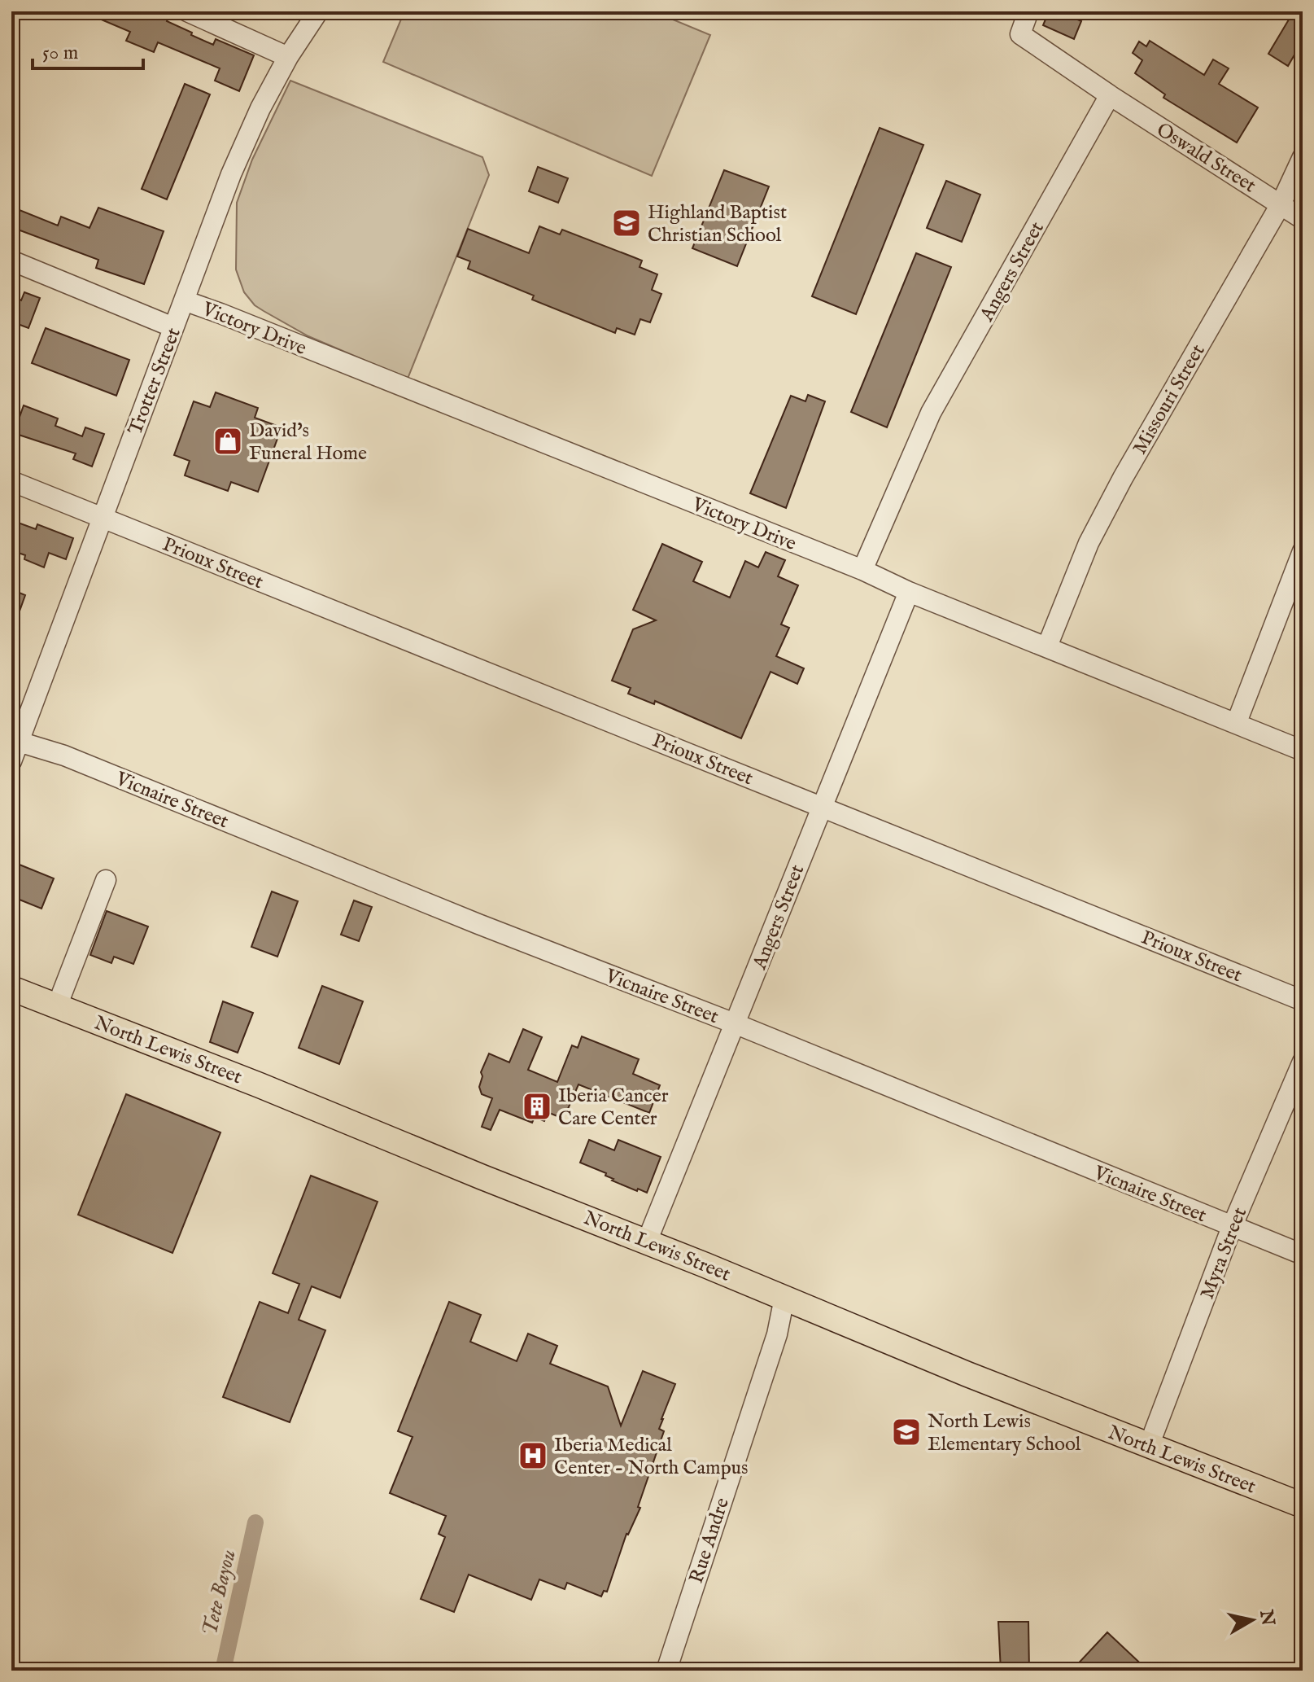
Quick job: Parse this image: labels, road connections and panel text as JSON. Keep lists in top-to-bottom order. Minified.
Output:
{"streets":{"main road":["North Lewis Street"],"street":["Oswald Street","Angers Street","Victory Drive","Trotter Street","Missouri Street","Prioux Street","Vicnaire Street","Myra Street","Rue Andre"]},"crossings":[["Oswald Street","Angers Street"],["Oswald Street","Missouri Street"],["Angers Street","Victory Drive"],["Angers Street","Prioux Street"],["Angers Street","Vicnaire Street"],["Angers Street","North Lewis Street"],["Victory Drive","Trotter Street"],["Victory Drive","Missouri Street"],["Trotter Street","Prioux Street"],["Trotter Street","Vicnaire Street"],["Vicnaire Street","Myra Street"],["North Lewis Street","Myra Street"],["North Lewis Street","Rue Andre"]],"water":["Tete Bayou"],"places":{"school or university":["Highland Baptist Christian School","North Lewis Elementary School"],"shop":["David's Funeral Home"],"building":["Iberia Cancer Care Center"],"hospital":["Iberia Medical Center - North Campus"]},"scale_bar":"50 m","north":"right"}
